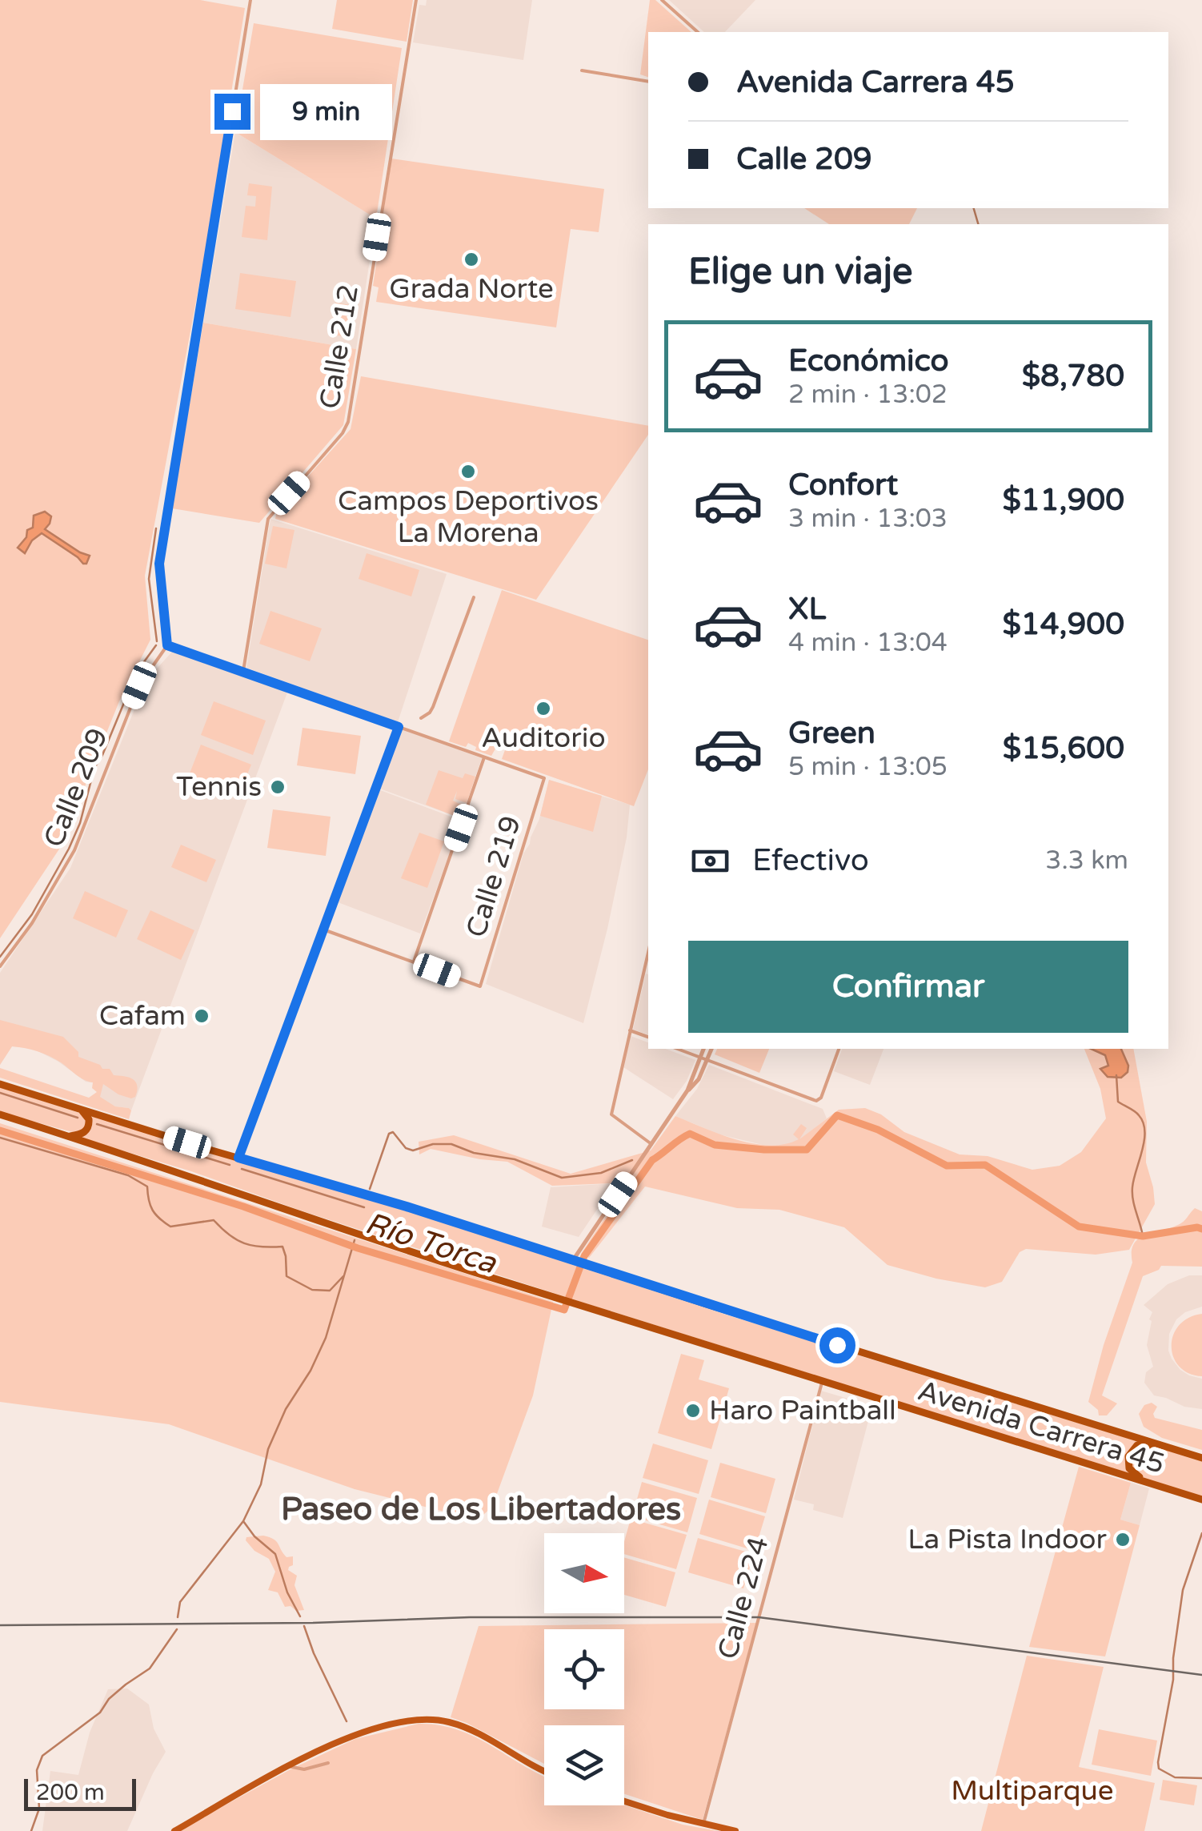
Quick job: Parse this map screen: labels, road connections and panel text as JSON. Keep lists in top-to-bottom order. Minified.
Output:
{"streets":{"highway":["Avenida Carrera 45"],"street":["Calle 212","Calle 209","Calle 219","Calle 224"]},"crossings":[["Avenida Carrera 45","Calle 224"]],"districts":["Paseo de Los Libertadores"],"water":["Río Torca"],"parks":["Multiparque"],"places":["Grada Norte","Campos Deportivos La Morena","Auditorio","Tennis","Cafam","Haro Paintball","La Pista Indoor"],"scale_bar":"200 m","north":"right","page":{"banner":["Avenida Carrera 45","Calle 209"],"bubble":"9 min","heading":"Elige un viaje","list":[{"name":"Económico","note":"2 min · 13:02","value":"$8,780"},{"name":"Confort","note":"3 min · 13:03","value":"$11,900"},{"name":"XL","note":"4 min · 13:04","value":"$14,900"},{"name":"Green","note":"5 min · 13:05","value":"$15,600"}],"pay":["Efectivo","3.3 km"],"buttons":"Confirmar","scale":"200 m"}}
